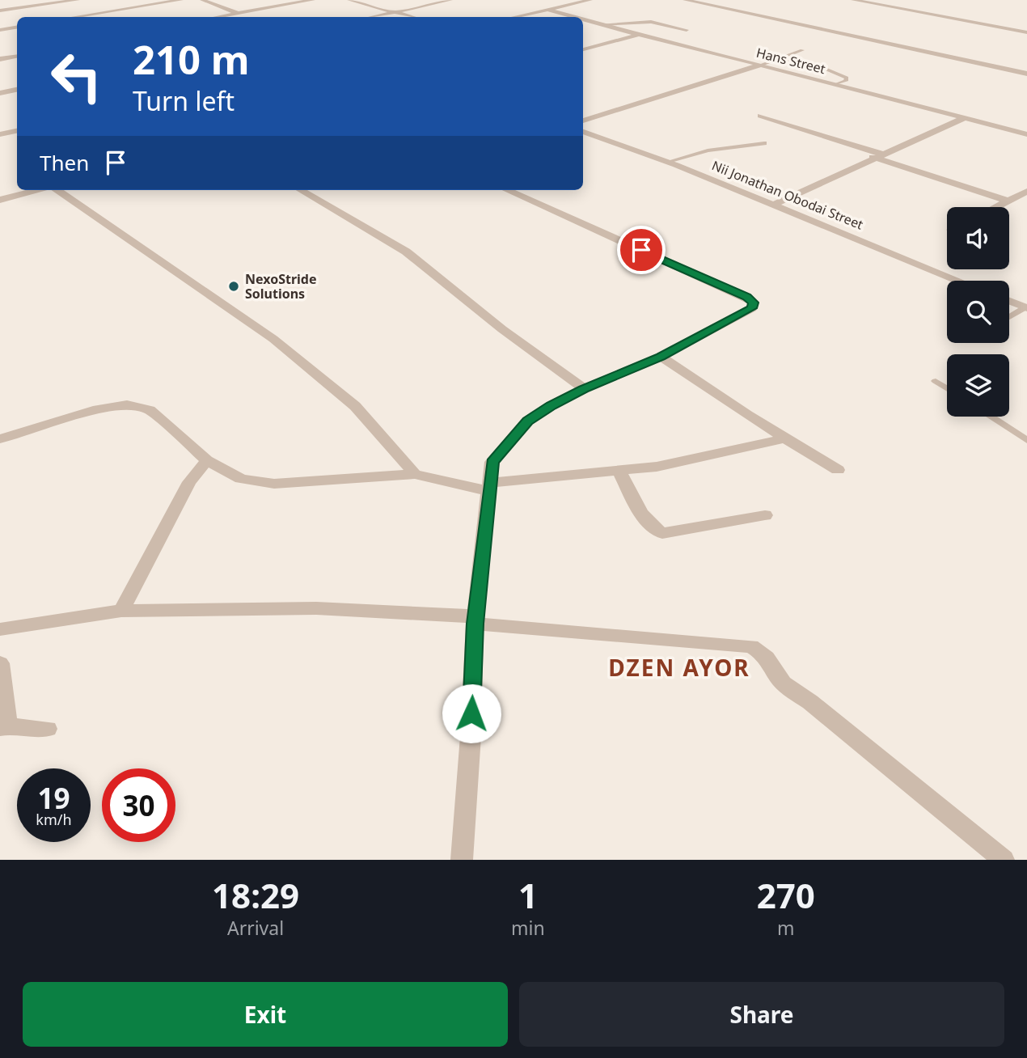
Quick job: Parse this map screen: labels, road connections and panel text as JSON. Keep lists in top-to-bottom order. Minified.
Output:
{"streets":{"street":["Hans Street","Nii Jonathan Obodai Street"]},"districts":["DZEN AYOR"],"places":["NexoStride Solutions"],"page":{"turn":["210 m","Turn left"],"then":"Then","speed":"19 km/h","limit":"30","eta":["18:29","Arrival","1","min","270","m"],"buttons":["Exit","Share"]}}
